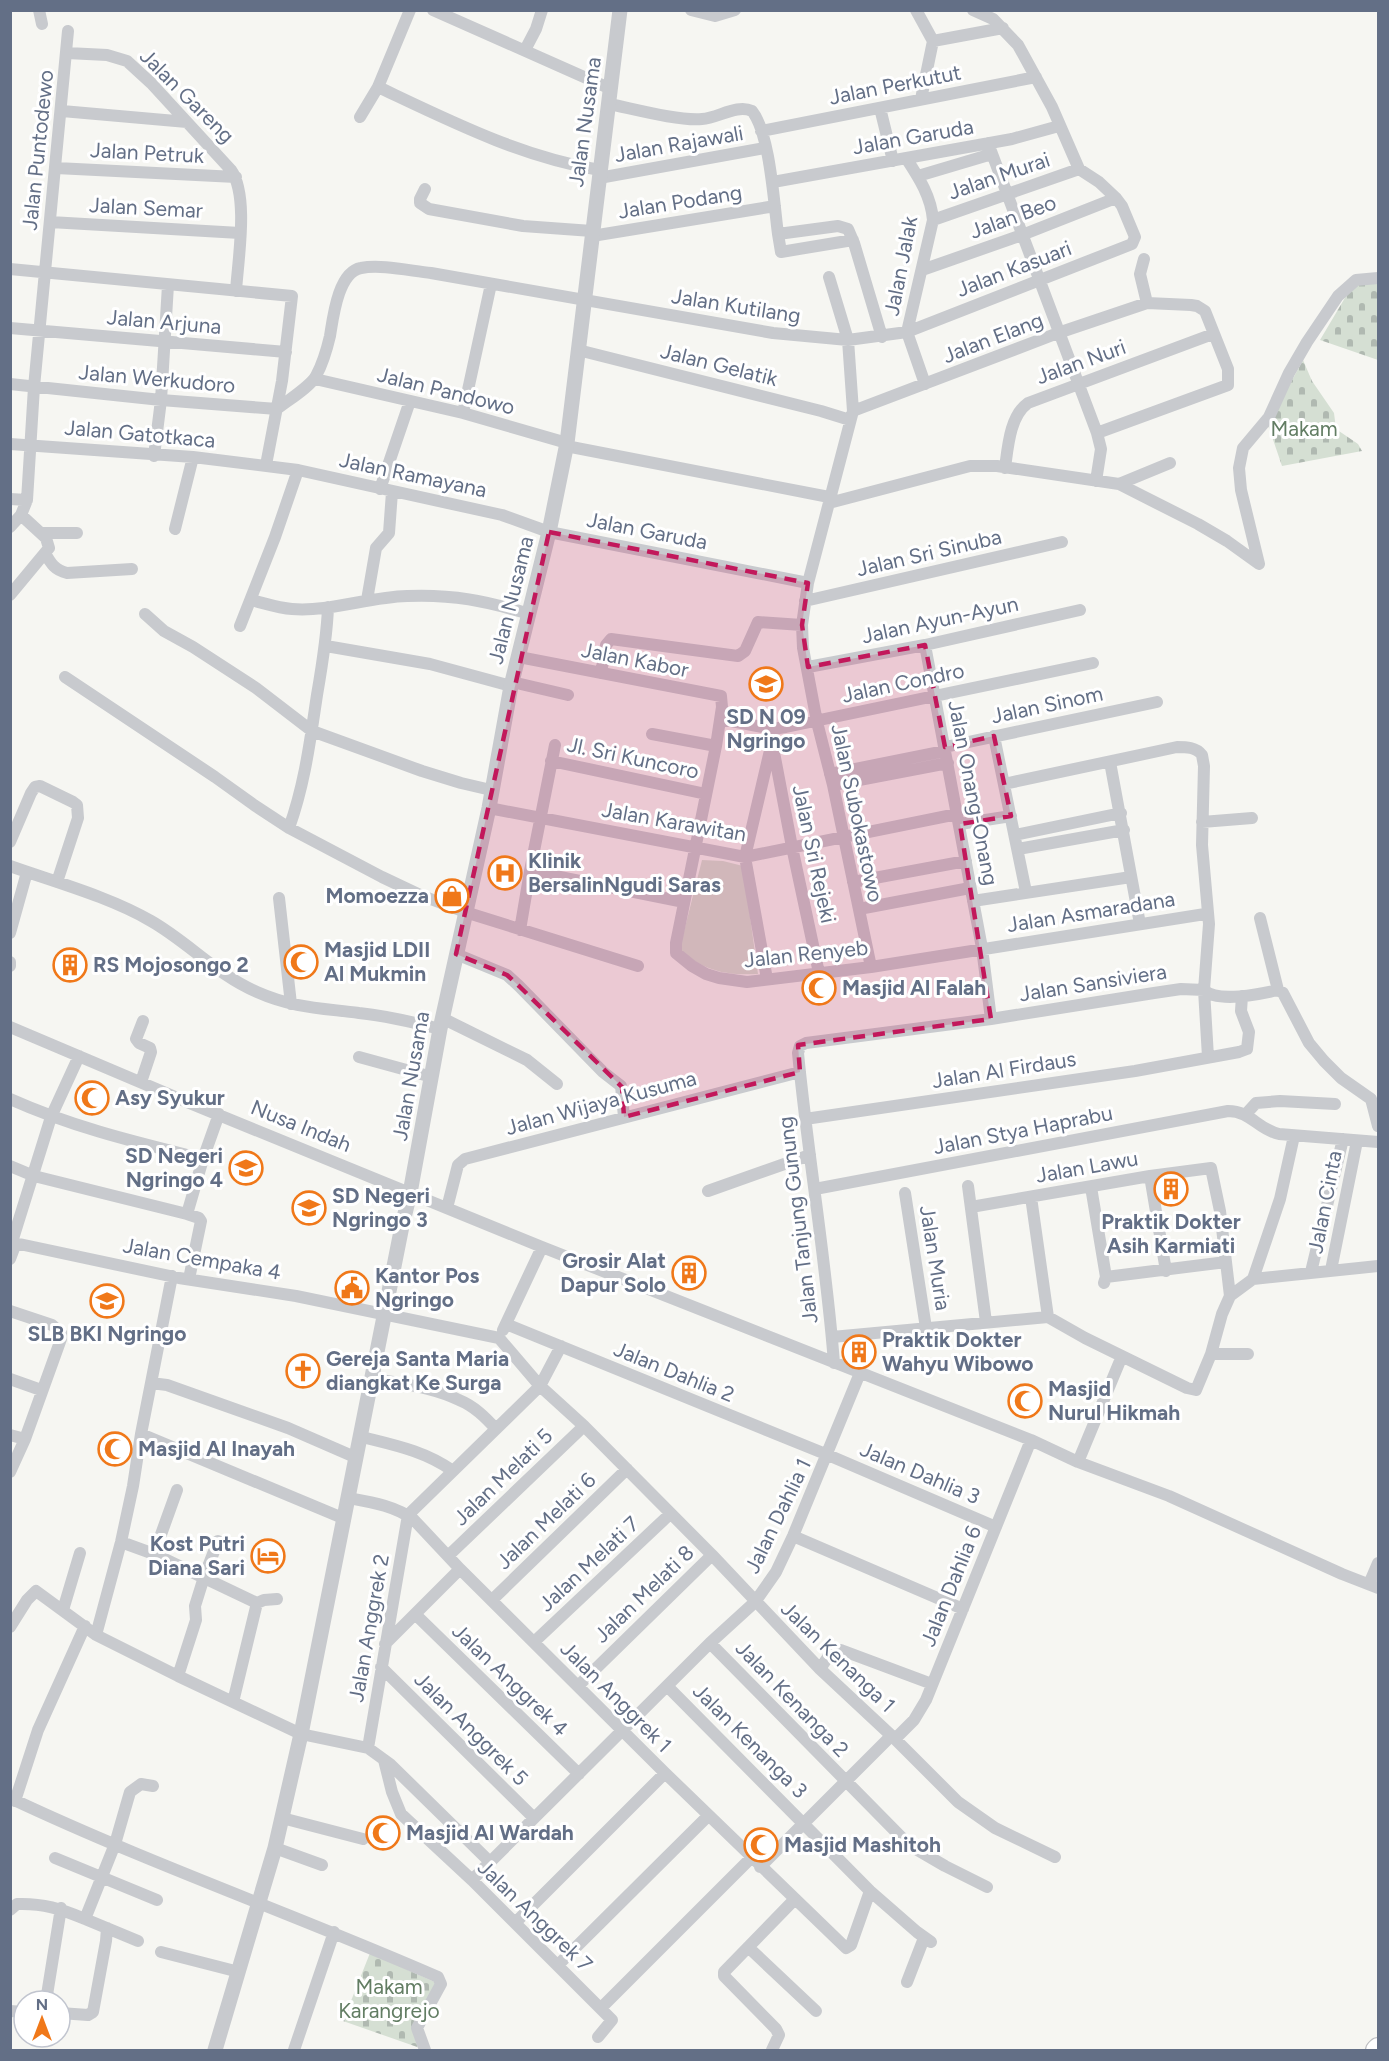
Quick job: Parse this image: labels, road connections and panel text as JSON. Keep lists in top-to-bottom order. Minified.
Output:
{"streets":{"street":["Jalan Perkutut","Jalan Gareng","Jalan Nusama","Jalan Garuda","Jalan Rajawali","Jalan Puntodewo","Jalan Petruk","Jalan Murai","Jalan Podang","Jalan Semar","Jalan Beo","Jalan Jalak","Jalan Kasuari","Jalan Kutilang","Jalan Arjuna","Jalan Elang","Jalan Nuri","Jalan Gelatik","Jalan Werkudoro","Jalan Pandowo","Jalan Gatotkaca","Jalan Ramayana","Jalan Sri Sinuba","Jalan Ayun-Ayun","Jalan Kabor","Jalan Condro","Jalan Sinom","Jl. Sri Kuncoro","Jalan Onang-Onang","Jalan Subokastowo","Jalan Karawitan","Jalan Sri Rejeki","Jalan Asmaradana","Jalan Renyeb","Jalan Sansiviera","Jalan Al Firdaus","Jalan Wijaya Kusuma","Nusa Indah","Jalan Stya Haprabu","Jalan Lawu","Jalan Cinta","Jalan Tanjung Gunung","Jalan Muria","Jalan Cempaka 4","Jalan Dahlia 2","Jalan Dahlia 3","Jalan Melati 5","Jalan Dahlia 1","Jalan Melati 6","Jalan Melati 7","Jalan Dahlia 6","Jalan Melati 8","Jalan Anggrek 2","Jalan Kenanga 1","Jalan Anggrek 4","Jalan Anggrek 1","Jalan Kenanga 2","Jalan Anggrek 5","Jalan Kenanga 3","Jalan Anggrek 7"]},"crossings":[["Jalan Gareng","Jalan Puntodewo"],["Jalan Gareng","Jalan Petruk"],["Jalan Nusama","Jalan Garuda"],["Jalan Nusama","Jalan Rajawali"],["Jalan Nusama","Jalan Podang"],["Jalan Nusama","Jalan Kutilang"],["Jalan Nusama","Jalan Gelatik"],["Jalan Nusama","Jalan Pandowo"],["Jalan Nusama","Jalan Ramayana"],["Jalan Nusama","Jalan Kabor"],["Jalan Nusama","Jalan Karawitan"],["Jalan Nusama","Nusa Indah"],["Jalan Nusama","Jalan Cempaka 4"],["Jalan Nusama","Jalan Anggrek 1"],["Jalan Garuda","Jalan Jalak"],["Jalan Garuda","Jalan Ramayana"],["Jalan Garuda","Jalan Subokastowo"],["Jalan Puntodewo","Jalan Petruk"],["Jalan Puntodewo","Jalan Semar"],["Jalan Puntodewo","Jalan Arjuna"],["Jalan Puntodewo","Jalan Werkudoro"],["Jalan Puntodewo","Jalan Gatotkaca"],["Jalan Murai","Jalan Jalak"],["Jalan Beo","Jalan Jalak"],["Jalan Beo","Jalan Kasuari"],["Jalan Jalak","Jalan Kasuari"],["Jalan Jalak","Jalan Elang"],["Jalan Kasuari","Jalan Kutilang"],["Jalan Kutilang","Jalan Pandowo"],["Jalan Kutilang","Jalan Subokastowo"],["Jalan Elang","Jalan Gelatik"],["Jalan Elang","Jalan Subokastowo"],["Jalan Gelatik","Jalan Subokastowo"],["Jalan Gatotkaca","Jalan Ramayana"],["Jalan Sri Sinuba","Jalan Subokastowo"],["Jalan Ayun-Ayun","Jalan Onang-Onang"],["Jalan Ayun-Ayun","Jalan Subokastowo"],["Jalan Kabor","Jalan Condro"],["Jalan Kabor","Jalan Renyeb"],["Jalan Condro","Jalan Onang-Onang"],["Jalan Condro","Jalan Subokastowo"],["Jalan Condro","Jalan Renyeb"],["Jalan Sinom","Jalan Onang-Onang"],["Jalan Sinom","Jalan Subokastowo"],["Jl. Sri Kuncoro","Jalan Renyeb"],["Jalan Onang-Onang","Jalan Karawitan"],["Jalan Onang-Onang","Jalan Asmaradana"],["Jalan Onang-Onang","Jalan Renyeb"],["Jalan Onang-Onang","Jalan Sansiviera"],["Jalan Subokastowo","Jalan Karawitan"],["Jalan Subokastowo","Jalan Renyeb"],["Jalan Karawitan","Jalan Sri Rejeki"],["Jalan Karawitan","Jalan Renyeb"],["Jalan Sri Rejeki","Jalan Renyeb"],["Jalan Asmaradana","Jalan Renyeb"],["Jalan Sansiviera","Jalan Al Firdaus"],["Jalan Sansiviera","Jalan Wijaya Kusuma"],["Jalan Sansiviera","Jalan Tanjung Gunung"],["Jalan Al Firdaus","Jalan Tanjung Gunung"],["Jalan Wijaya Kusuma","Nusa Indah"],["Jalan Wijaya Kusuma","Jalan Tanjung Gunung"],["Nusa Indah","Jalan Tanjung Gunung"],["Nusa Indah","Jalan Dahlia 1"],["Nusa Indah","Jalan Dahlia 6"],["Jalan Stya Haprabu","Jalan Tanjung Gunung"],["Jalan Cempaka 4","Jalan Kenanga 1"],["Jalan Dahlia 2","Jalan Dahlia 3"],["Jalan Dahlia 2","Jalan Dahlia 1"],["Jalan Dahlia 3","Jalan Dahlia 1"],["Jalan Dahlia 3","Jalan Dahlia 6"],["Jalan Melati 5","Jalan Kenanga 1"],["Jalan Melati 5","Jalan Anggrek 1"],["Jalan Dahlia 1","Jalan Kenanga 1"],["Jalan Dahlia 1","Jalan Anggrek 4"],["Jalan Dahlia 1","Jalan Anggrek 1"],["Jalan Dahlia 1","Jalan Kenanga 2"],["Jalan Dahlia 1","Jalan Anggrek 5"],["Jalan Dahlia 1","Jalan Kenanga 3"],["Jalan Dahlia 1","Jalan Anggrek 7"],["Jalan Melati 6","Jalan Kenanga 1"],["Jalan Melati 6","Jalan Anggrek 1"],["Jalan Melati 7","Jalan Kenanga 1"],["Jalan Melati 7","Jalan Anggrek 1"],["Jalan Dahlia 6","Jalan Kenanga 1"],["Jalan Dahlia 6","Jalan Anggrek 1"],["Jalan Dahlia 6","Jalan Kenanga 2"],["Jalan Dahlia 6","Jalan Kenanga 3"],["Jalan Melati 8","Jalan Kenanga 1"],["Jalan Melati 8","Jalan Anggrek 1"],["Jalan Anggrek 2","Jalan Anggrek 1"],["Jalan Anggrek 2","Jalan Anggrek 5"],["Jalan Anggrek 1","Jalan Kenanga 3"]],"parks":["Makam","Makam Karangrejo"],"places":{"school or university":["SD N 09 Ngringo","SD Negeri Ngringo 4","SD Negeri Ngringo 3","SLB BKI Ngringo"],"hospital":["Klinik BersalinNgudi Saras"],"shop":["Momoezza"],"mosque":["Masjid LDII Al Mukmin","Masjid Al Falah","Asy Syukur","Masjid Nurul Hikmah","Masjid Al Inayah","Masjid Al Wardah","Masjid Mashitoh"],"building":["RS Mojosongo 2","Praktik Dokter Asih Karmiati","Grosir Alat Dapur Solo","Praktik Dokter Wahyu Wibowo"],"public building":["Kantor Pos Ngringo"],"church":["Gereja Santa Maria diangkat Ke Surga"],"hotel":["Kost Putri Diana Sari"]},"north":"top"}
